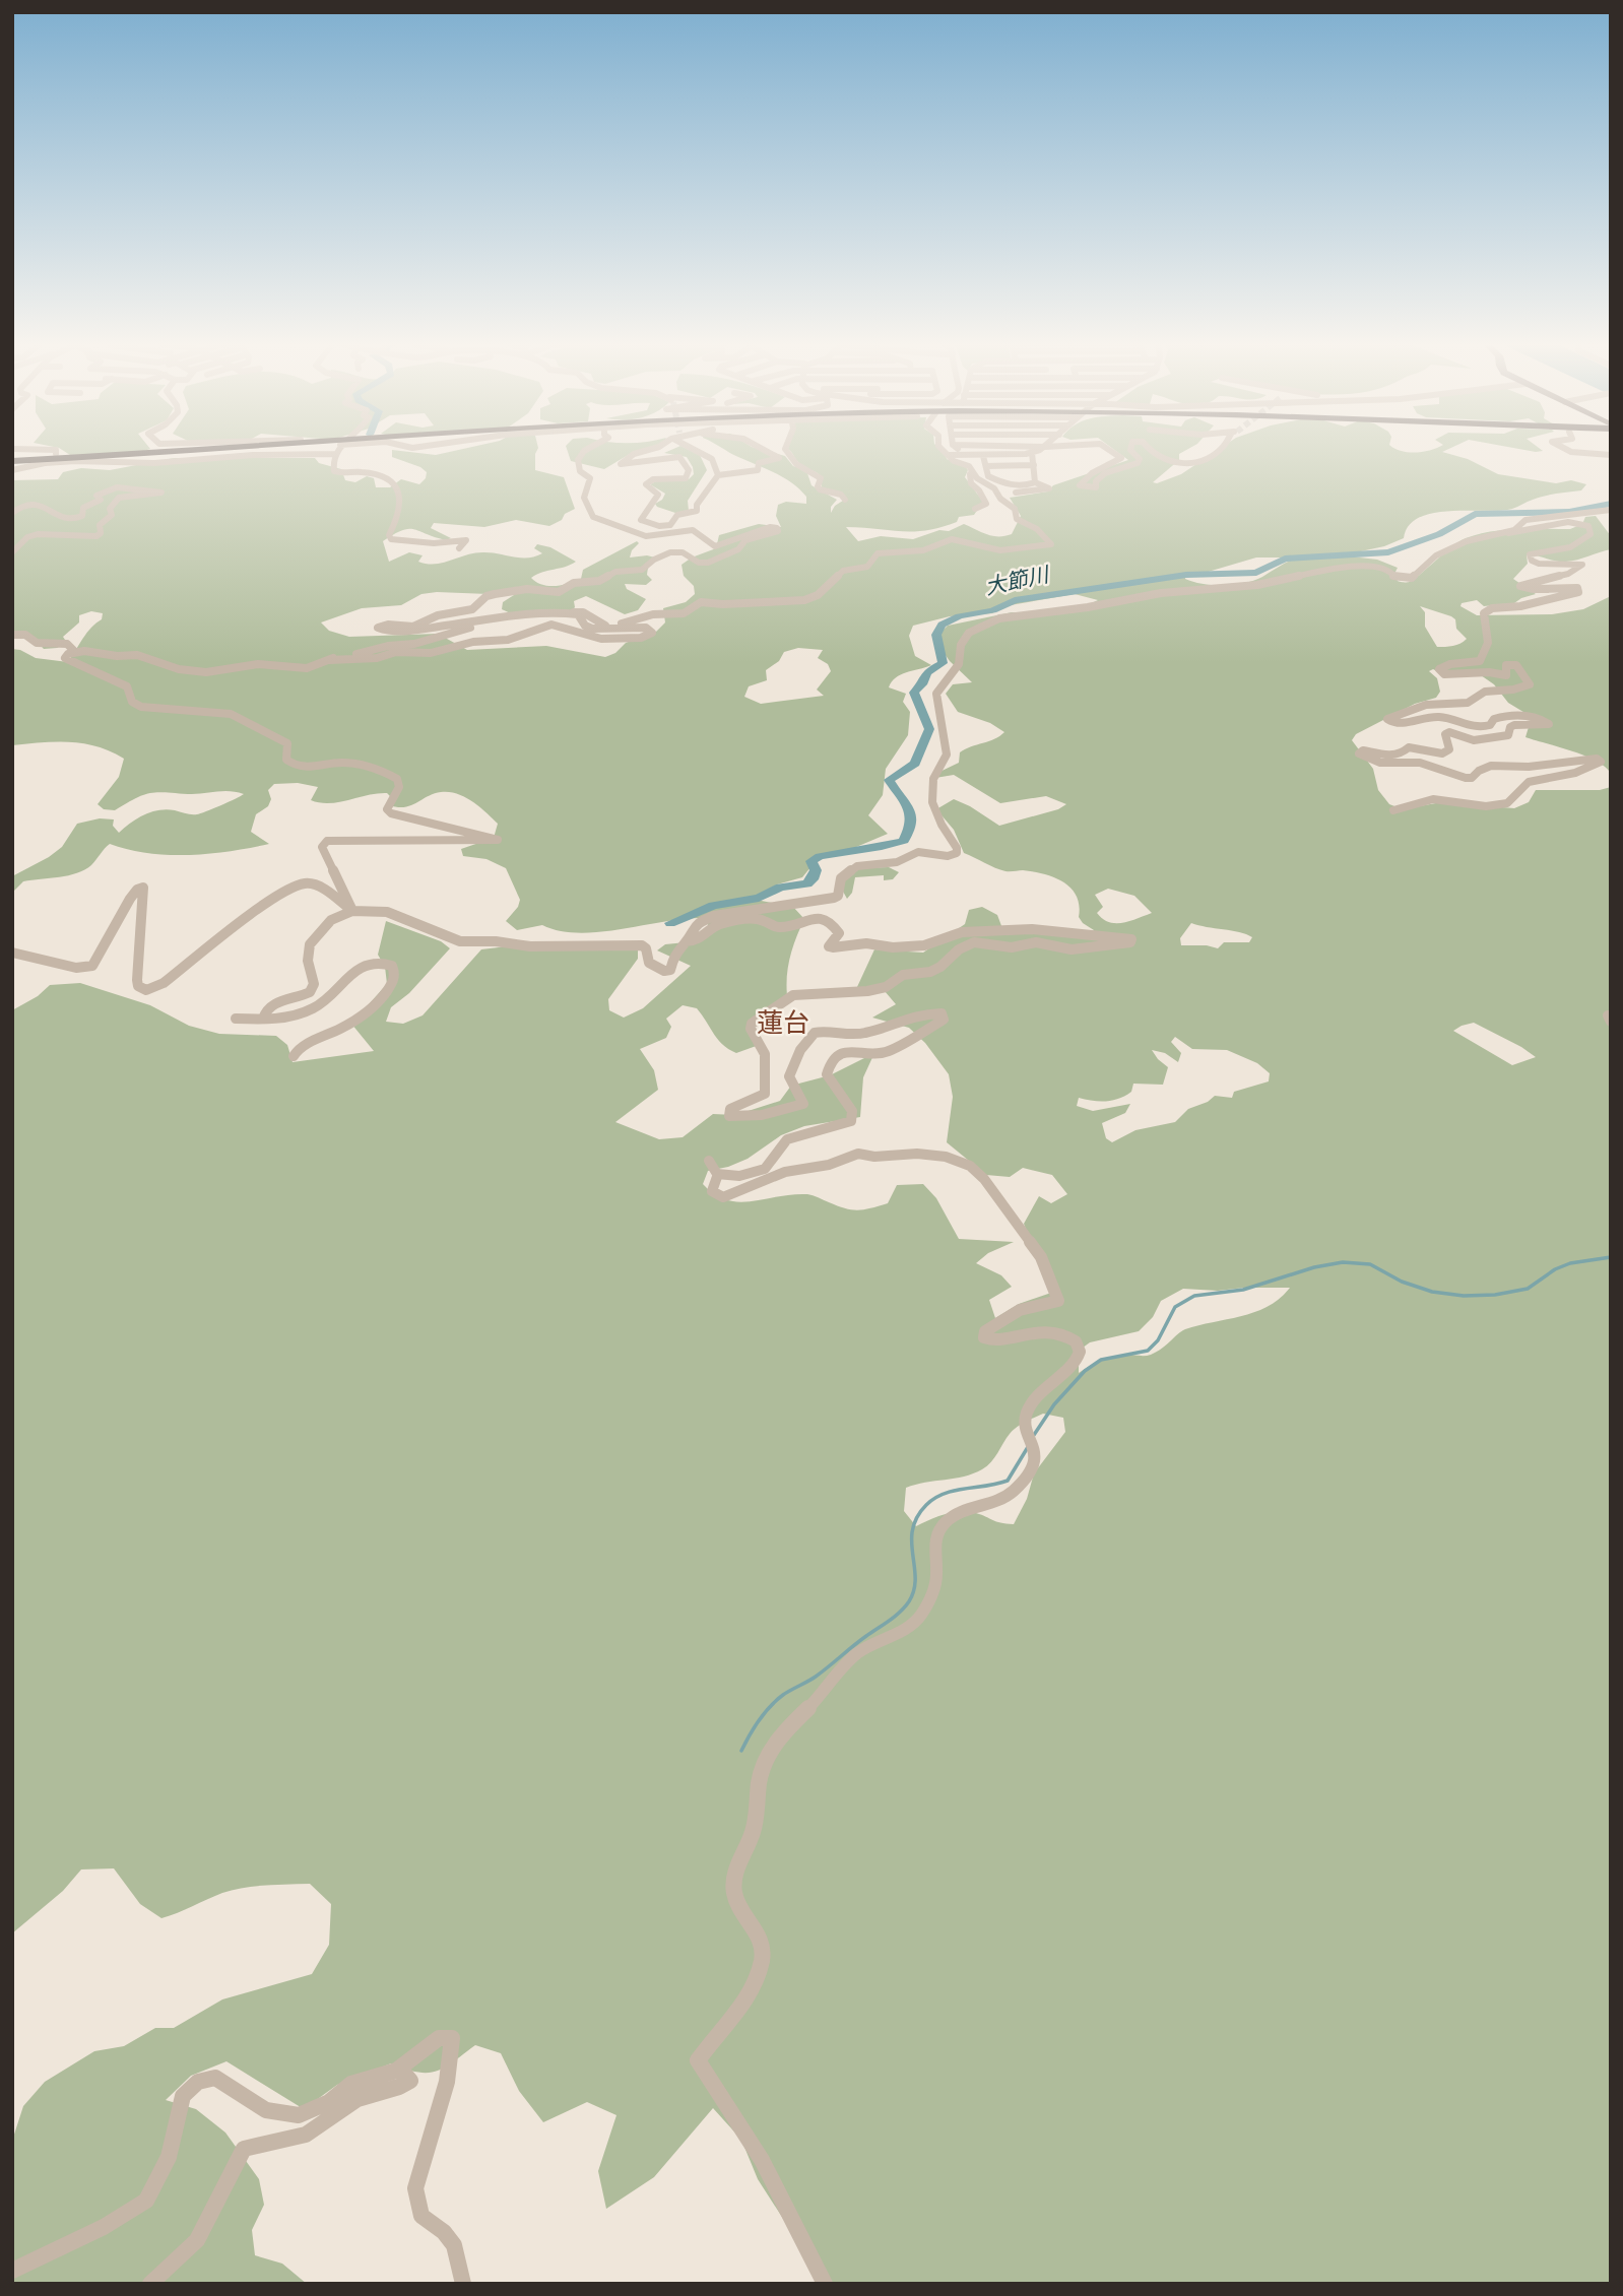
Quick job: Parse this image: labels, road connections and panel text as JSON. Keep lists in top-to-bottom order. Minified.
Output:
{"districts":["蓮台"],"water":["大節川"]}
